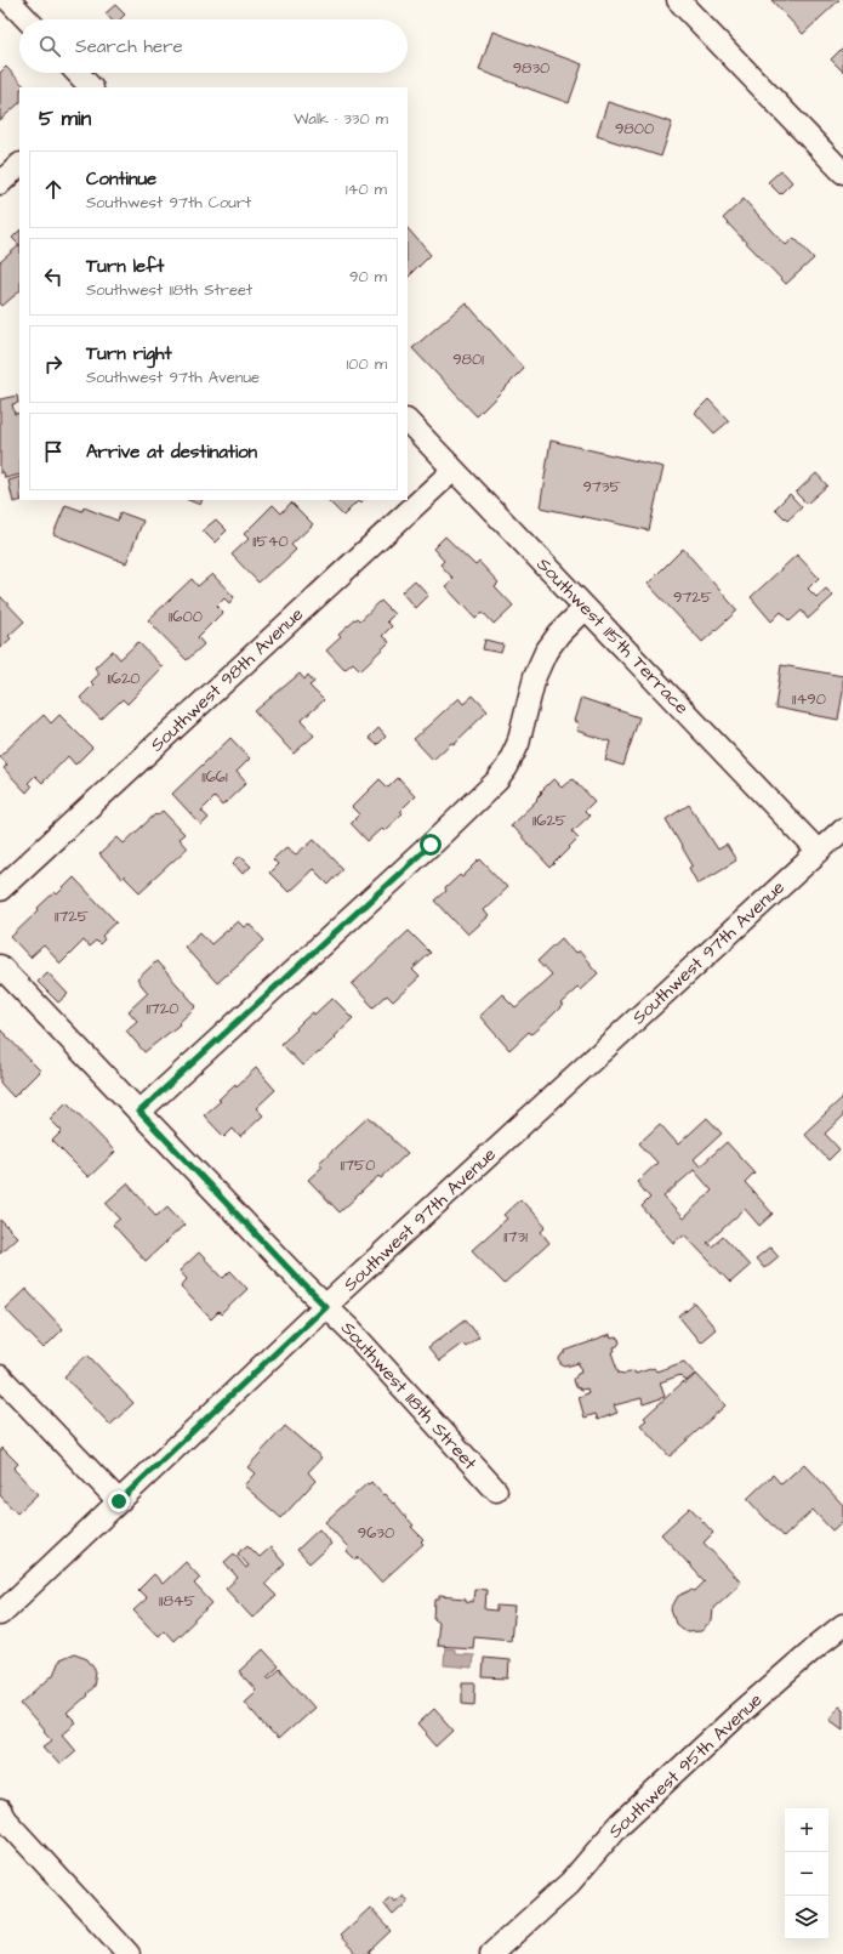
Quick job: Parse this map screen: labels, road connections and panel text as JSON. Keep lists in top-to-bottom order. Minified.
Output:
{"streets":{"street":["Southwest 115th Terrace","Southwest 98th Avenue","Southwest 97th Avenue","Southwest 118th Street","Southwest 95th Avenue"]},"crossings":[["Southwest 115th Terrace","Southwest 98th Avenue"],["Southwest 115th Terrace","Southwest 97th Avenue"],["Southwest 97th Avenue","Southwest 118th Street"]],"house_numbers":["9830","9800","9801","9735","11540","9725","11600","11620","11490","11661","11625","11725","11720","11750","11731","9630","11845"],"page":{"search":"Search here","heading":["5 min","Walk · 330 m"],"list":[["Continue","Southwest 97th Court","140 m"],["Turn left","Southwest 118th Street","90 m"],["Turn right","Southwest 97th Avenue","100 m"],"Arrive at destination"],"map_buttons":["+","−"]}}
